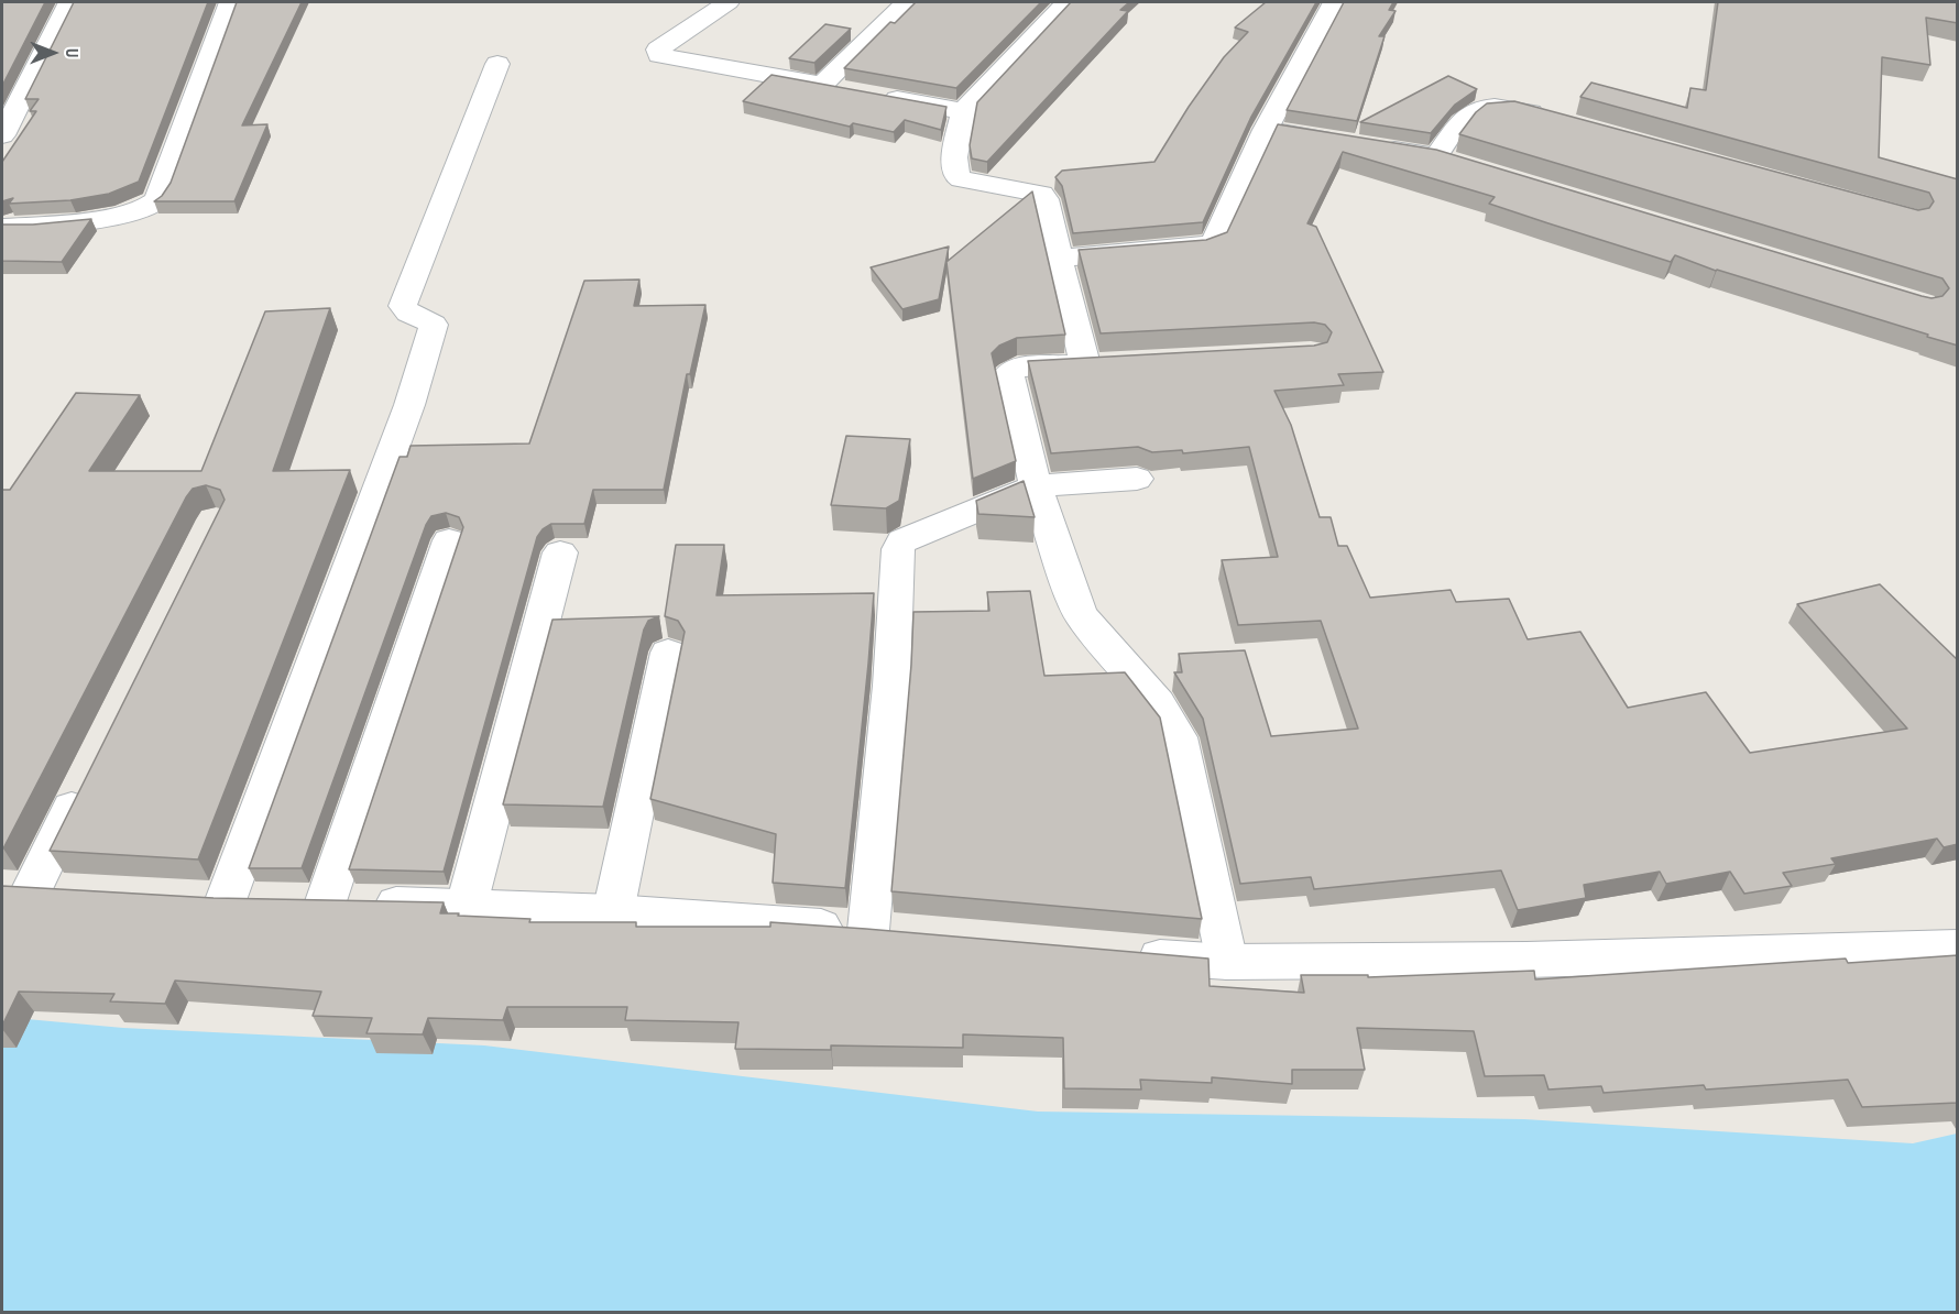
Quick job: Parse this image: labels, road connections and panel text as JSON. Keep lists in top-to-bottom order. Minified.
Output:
{"north":"right"}
